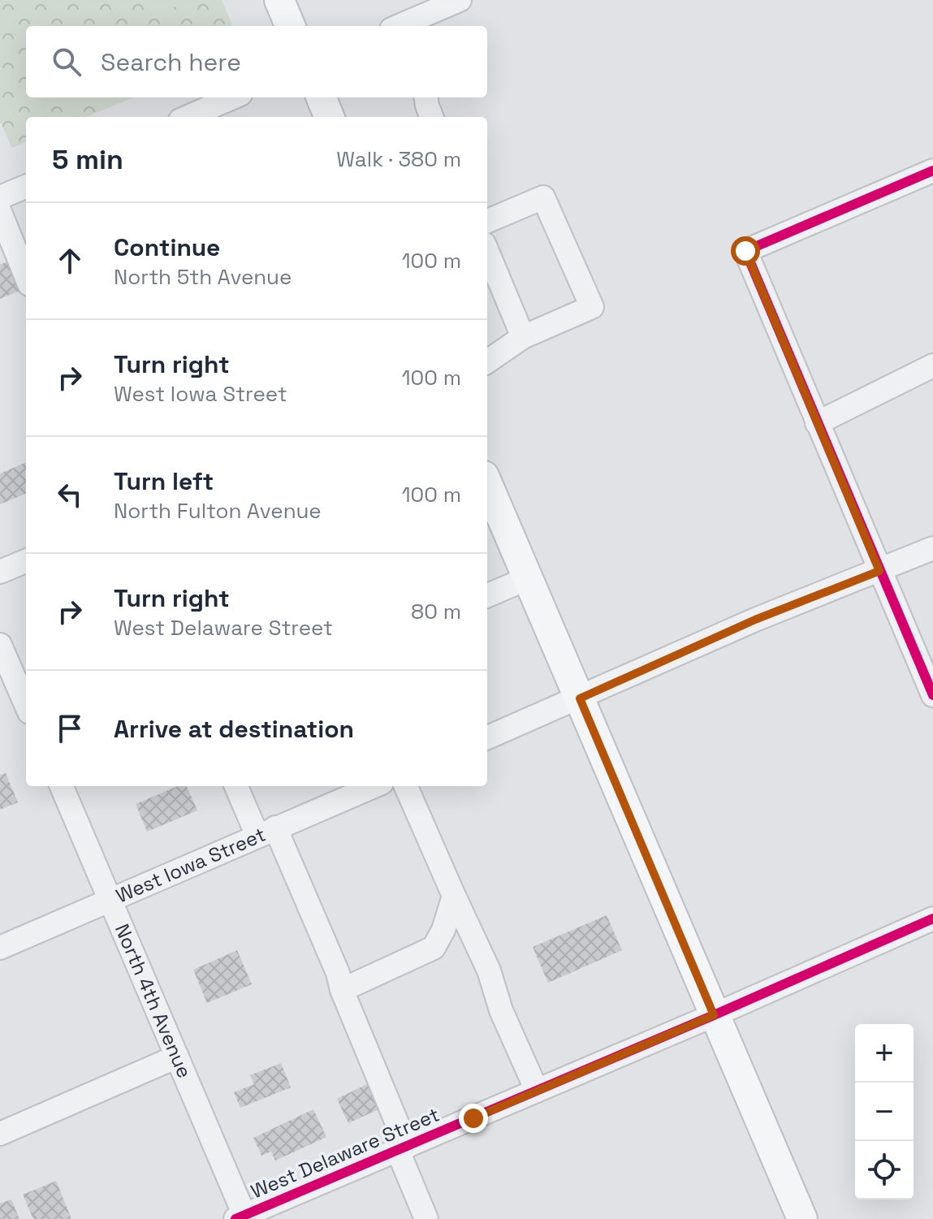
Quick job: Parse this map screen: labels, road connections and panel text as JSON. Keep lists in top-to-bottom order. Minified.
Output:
{"streets":{"street":["West Iowa Street","North 4th Avenue","West Delaware Street"]},"crossings":[["West Iowa Street","North 4th Avenue"],["North 4th Avenue","West Delaware Street"]],"page":{"search":"Search here","heading":["5 min","Walk · 380 m"],"list":[["Continue","North 5th Avenue","100 m"],["Turn right","West Iowa Street","100 m"],["Turn left","North Fulton Avenue","100 m"],["Turn right","West Delaware Street","80 m"],"Arrive at destination"],"map_buttons":["+","−"]}}
